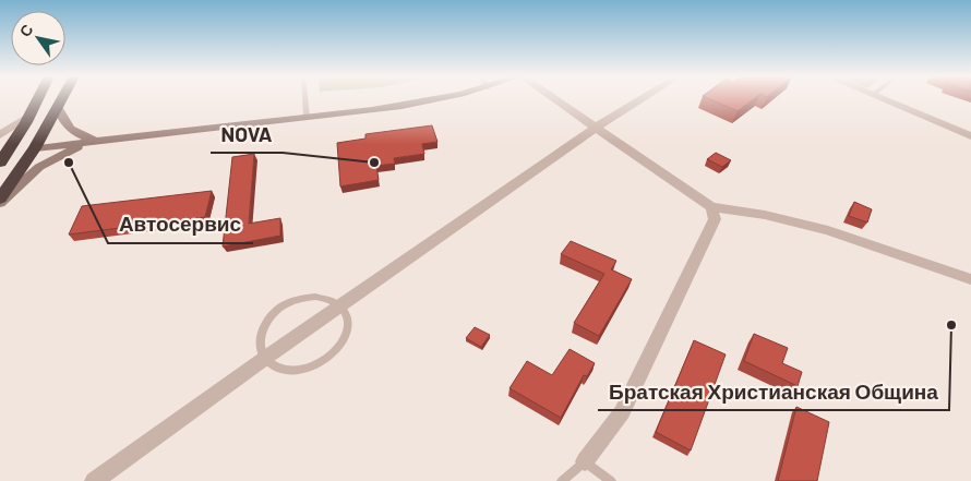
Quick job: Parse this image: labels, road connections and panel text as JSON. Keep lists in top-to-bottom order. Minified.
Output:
{"places":["Автосервис","NOVA","Братская Христианская Община"],"north":"top left"}
